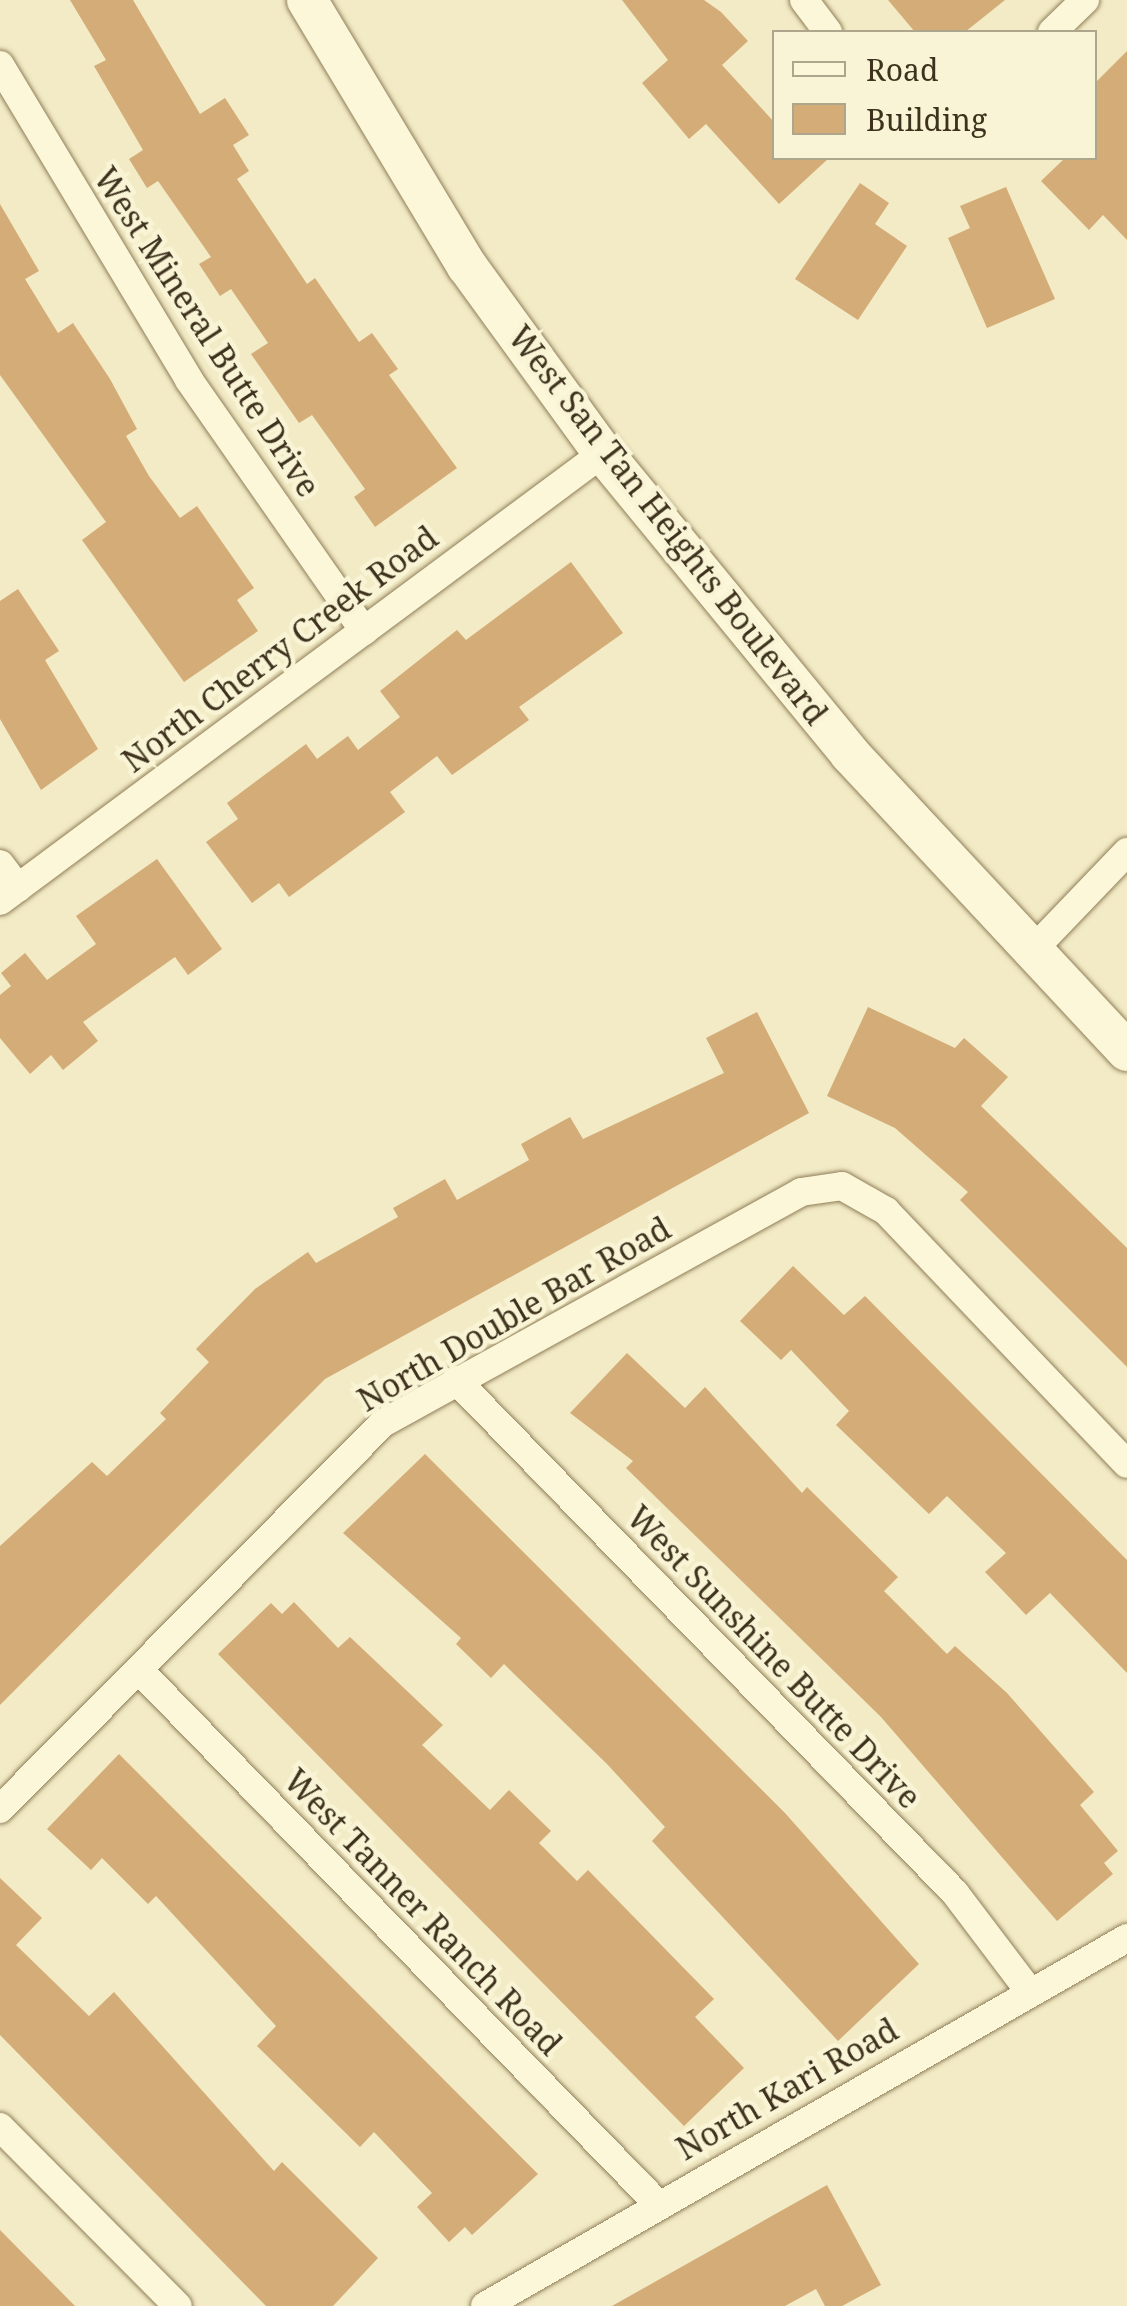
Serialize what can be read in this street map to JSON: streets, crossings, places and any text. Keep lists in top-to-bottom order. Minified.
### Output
{"streets":{"street":["West Mineral Butte Drive","West San Tan Heights Boulevard","North Cherry Creek Road","North Double Bar Road","West Sunshine Butte Drive","West Tanner Ranch Road","North Kari Road"]},"crossings":[["West Mineral Butte Drive","North Cherry Creek Road"],["West San Tan Heights Boulevard","North Cherry Creek Road"],["North Double Bar Road","West Sunshine Butte Drive"],["North Double Bar Road","West Tanner Ranch Road"],["West Sunshine Butte Drive","North Kari Road"],["West Tanner Ranch Road","North Kari Road"]],"legend":["Road","Building"]}
